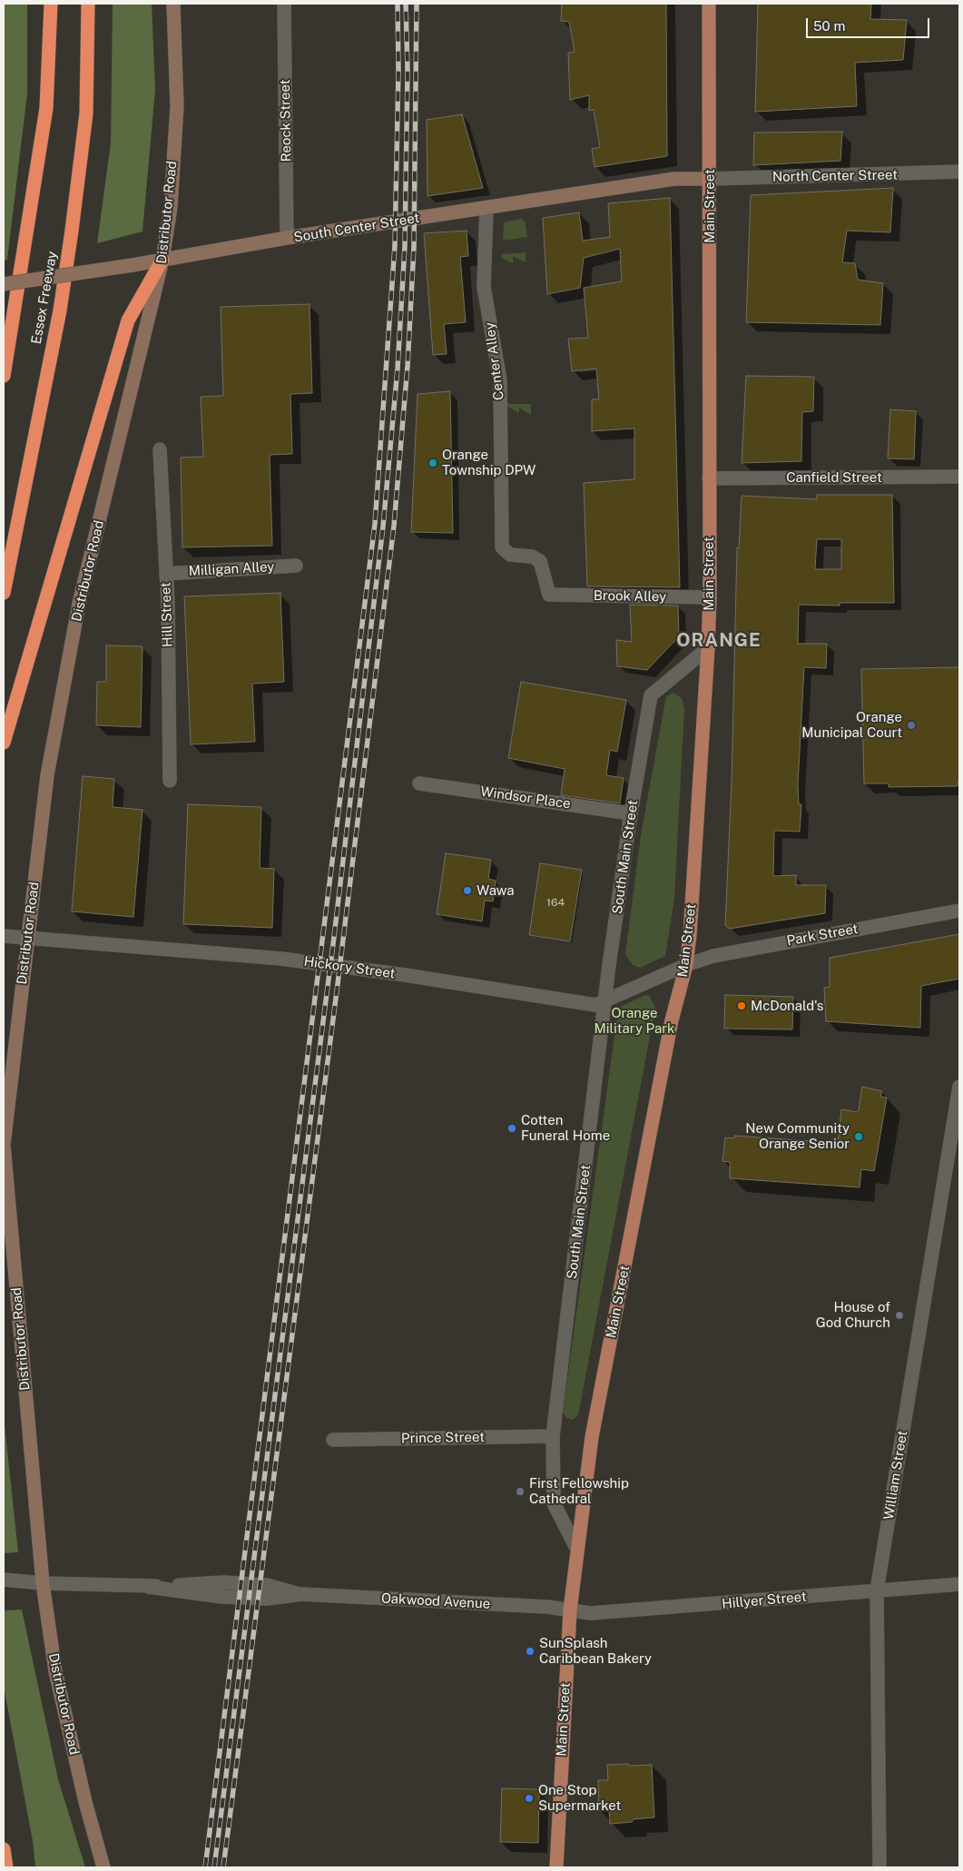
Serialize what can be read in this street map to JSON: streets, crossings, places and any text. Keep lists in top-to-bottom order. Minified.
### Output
{"streets":{"highway":["Essex Freeway"],"main road":["Main Street","Distributor Road","South Center Street"],"street":["Reock Street","North Center Street","Center Alley","Canfield Street","Milligan Alley","Brook Alley","Hill Street","Windsor Place","South Main Street","Park Street","Hickory Street","Prince Street","William Street","Hillyer Street","Oakwood Avenue"]},"crossings":[["Reock Street","South Center Street"],["North Center Street","Main Street"],["North Center Street","South Center Street"],["Main Street","South Center Street"],["Main Street","Canfield Street"],["Main Street","Brook Alley"],["Main Street","South Main Street"],["Main Street","Park Street"],["Main Street","Hickory Street"],["Main Street","Hillyer Street"],["Main Street","Oakwood Avenue"],["Distributor Road","South Center Street"],["Distributor Road","Hickory Street"],["Distributor Road","Oakwood Avenue"],["South Center Street","Center Alley"],["Center Alley","Brook Alley"],["Milligan Alley","Hill Street"],["Windsor Place","South Main Street"],["South Main Street","Hickory Street"],["South Main Street","Prince Street"],["Park Street","Hickory Street"],["William Street","Hillyer Street"],["Hillyer Street","Oakwood Avenue"]],"districts":["ORANGE"],"parks":["Orange Military Park"],"places":["Orange Township DPW","Orange Municipal Court","Wawa","McDonald's","Cotten Funeral Home","New Community Orange Senior","House of God Church","First Fellowship Cathedral","SunSplash Caribbean Bakery","One Stop Supermarket"],"house_numbers":["164"],"scale_bar":"50 m"}
